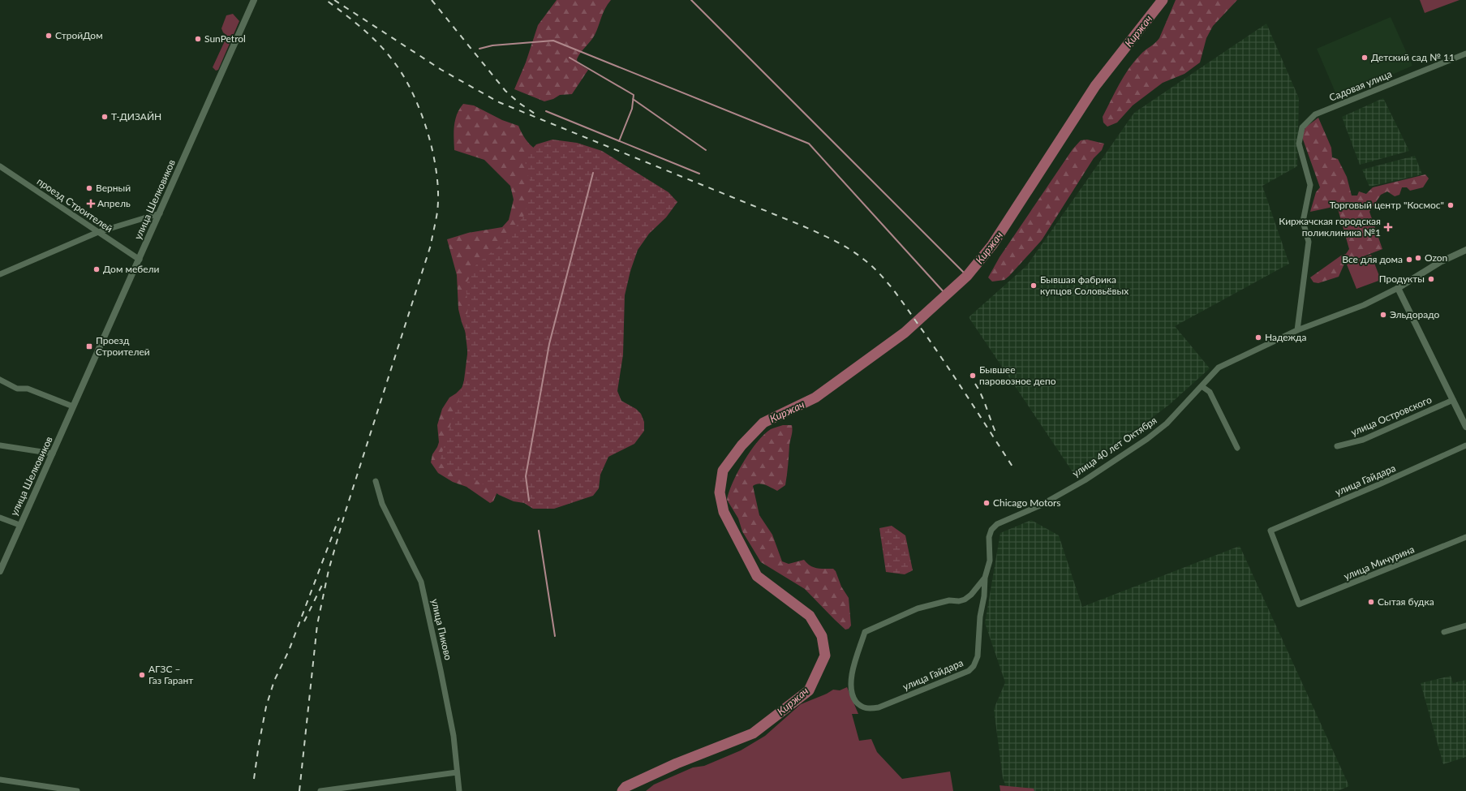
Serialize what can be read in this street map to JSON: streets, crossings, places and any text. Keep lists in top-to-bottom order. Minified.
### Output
{"streets":{"street":["Садовая улица","улица Шелковиков","проезд Строителей","улица Островского","улица 40 лет Октября","улица Гайдара","улица Мичурина","улица Пиково"]},"crossings":[["Садовая улица","улица 40 лет Октября"],["улица Шелковиков","проезд Строителей"],["улица 40 лет Октября","улица Гайдара"],["улица Гайдара","улица Мичурина"]],"water":["Киржач"],"places":{"other":["СтройДом","SunPetrol","Детский сад № 11","Т-ДИЗАЙН","Верный","Торговый центр \"Космос\"","Ozon","Все для дома","Дом мебели","Продукты","Бывшая фабрика купцов Соловьёвых","Эльдорадо","Надежда","Бывшее паровозное депо","Chicago Motors","Сытая будка","АГЗС – Газ Гарант"],"health":["Апрель","Киржачская городская поликлиника №1"],"transit":["Проезд Строителей"]}}
